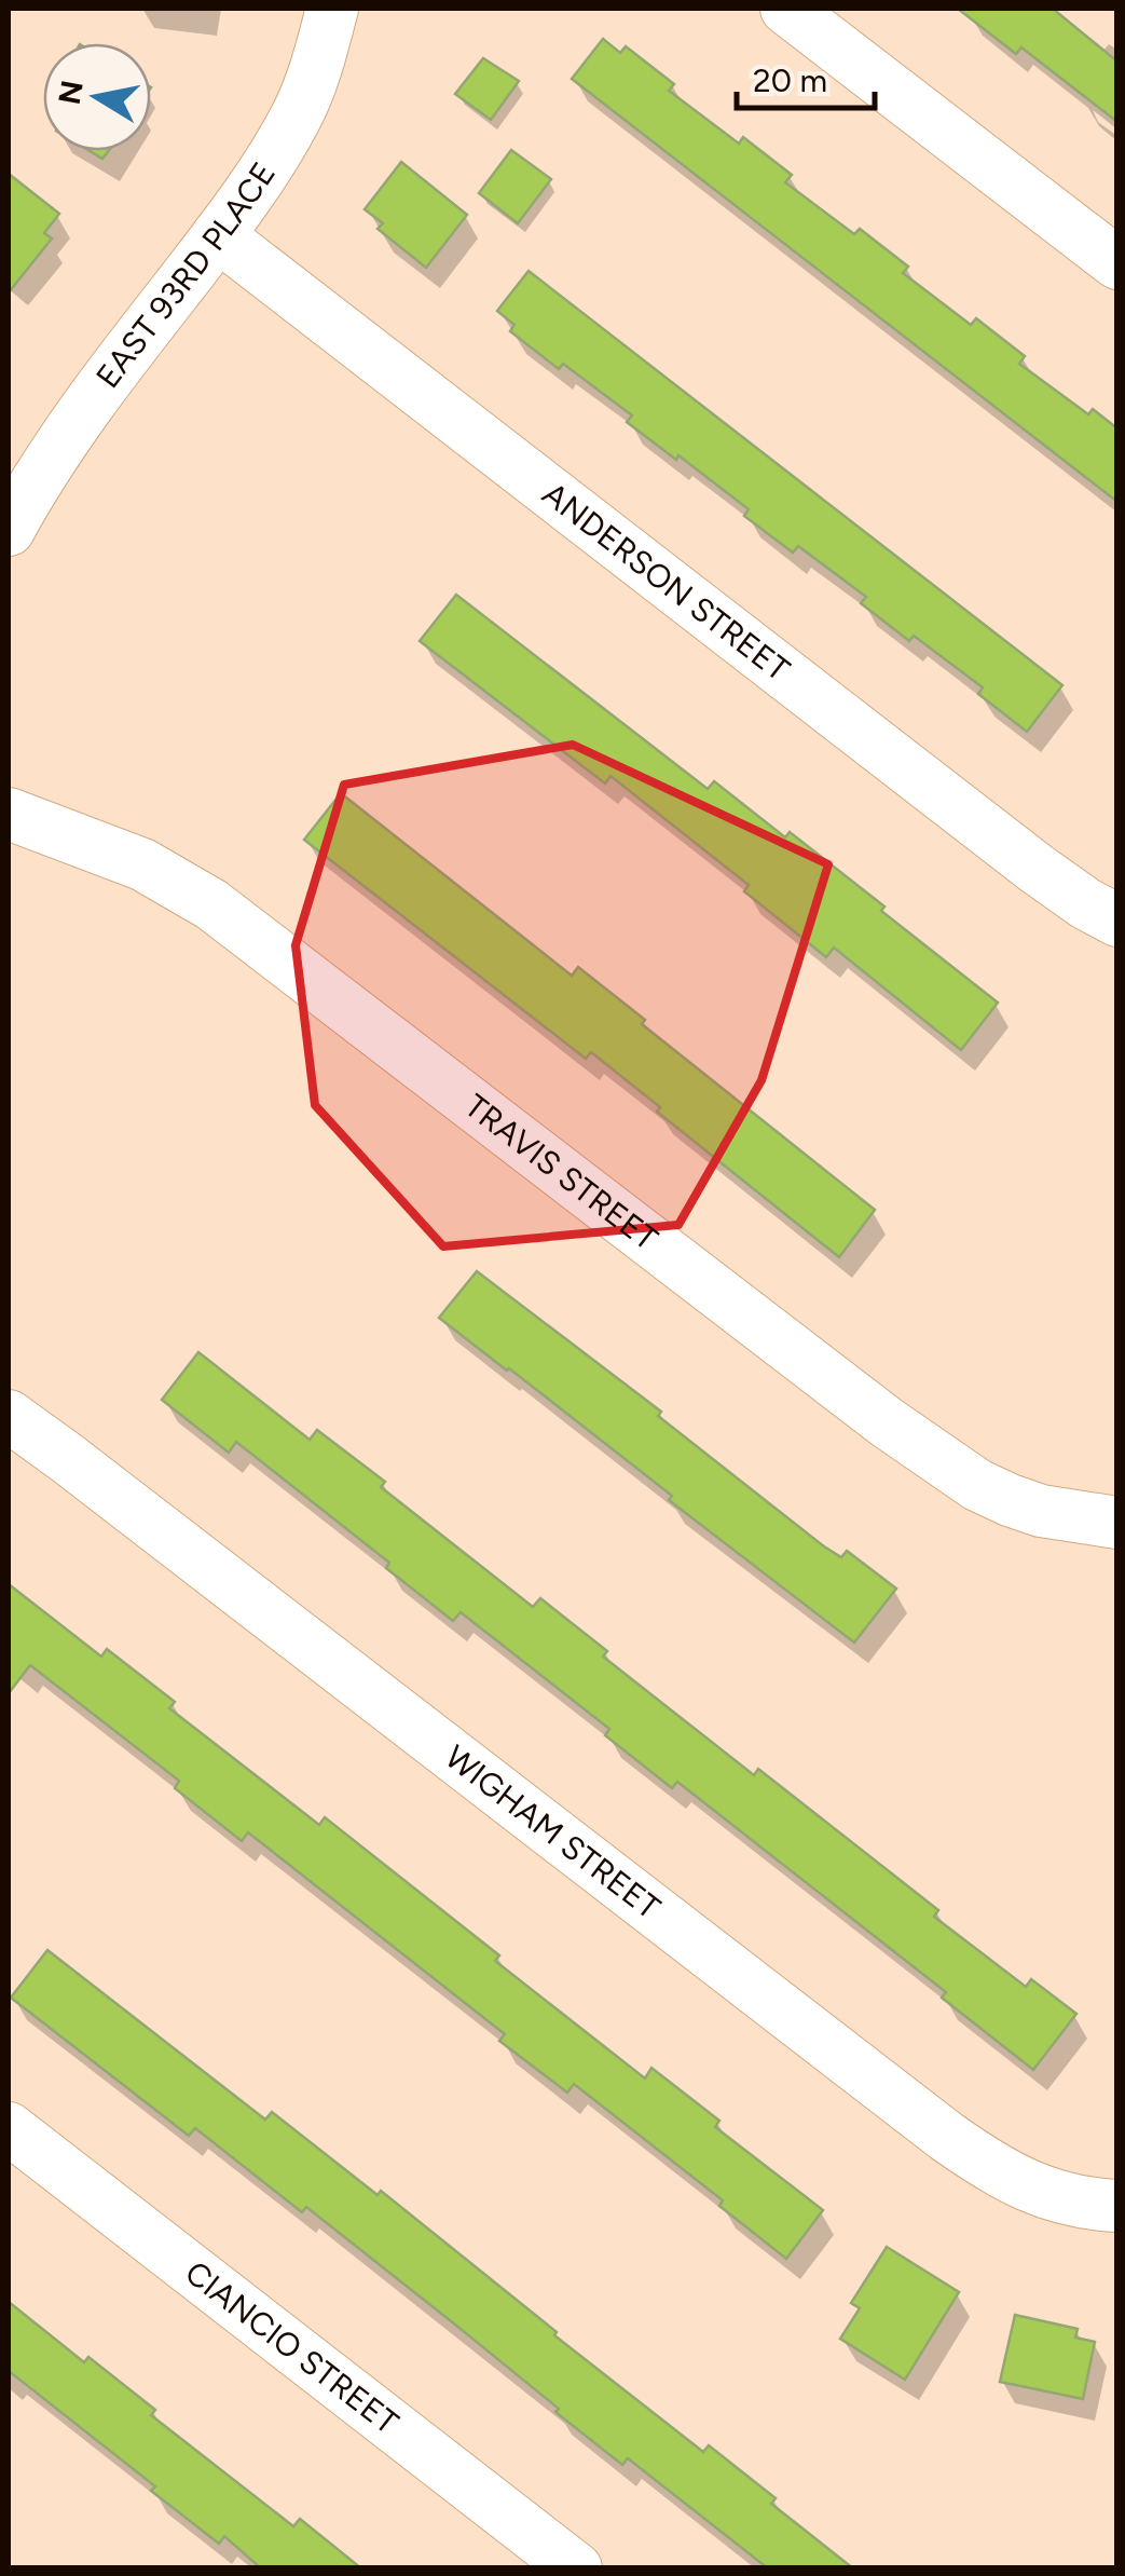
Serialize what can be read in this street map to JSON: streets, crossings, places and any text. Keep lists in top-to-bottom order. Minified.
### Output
{"streets":{"street":["EAST 93RD PLACE","ANDERSON STREET","TRAVIS STREET","WIGHAM STREET","CIANCIO STREET"]},"crossings":[["EAST 93RD PLACE","ANDERSON STREET"]],"scale_bar":"20 m","north":"left"}
